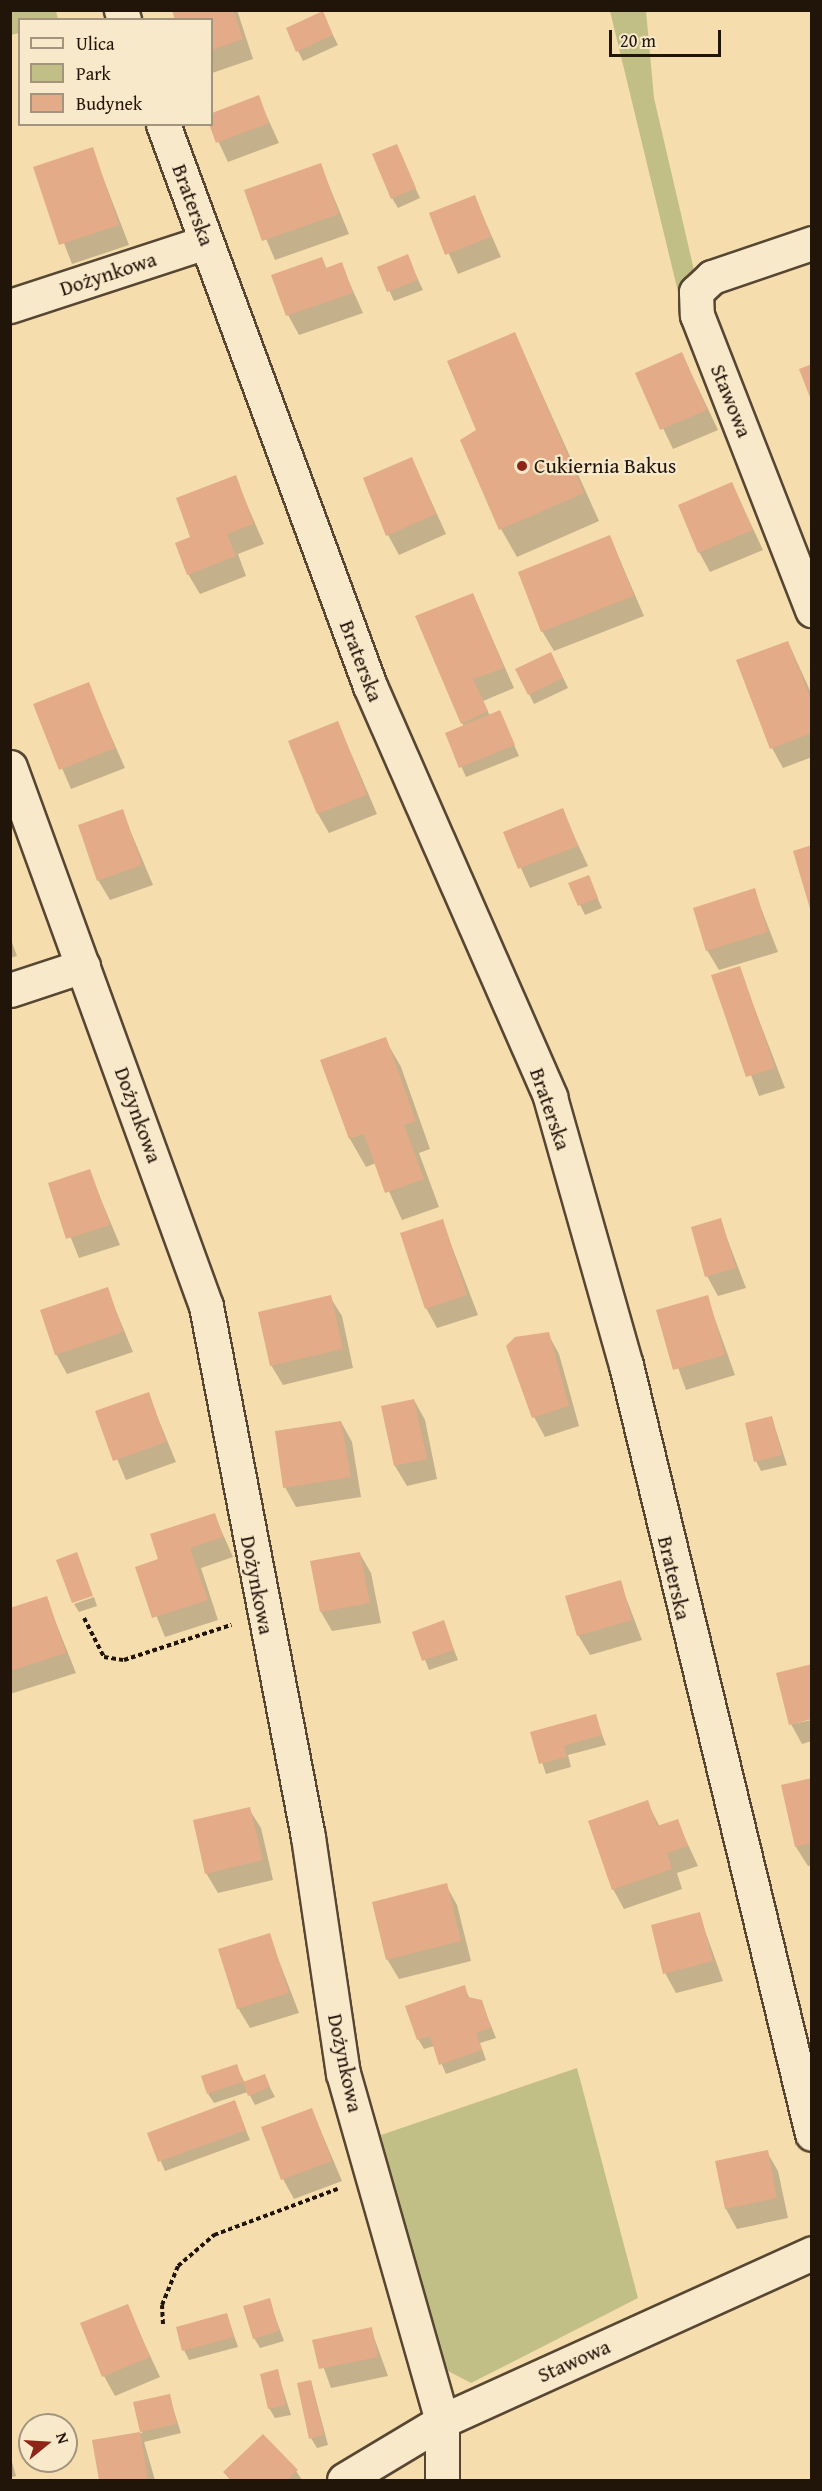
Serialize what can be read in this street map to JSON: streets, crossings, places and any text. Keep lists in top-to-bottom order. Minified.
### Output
{"streets":{"street":["Braterska","Dożynkowa","Stawowa"]},"crossings":[["Braterska","Dożynkowa"],["Dożynkowa","Stawowa"]],"places":["Cukiernia Bakus"],"legend":["Ulica","Park","Budynek"],"scale_bar":"20 m","north":"right"}
